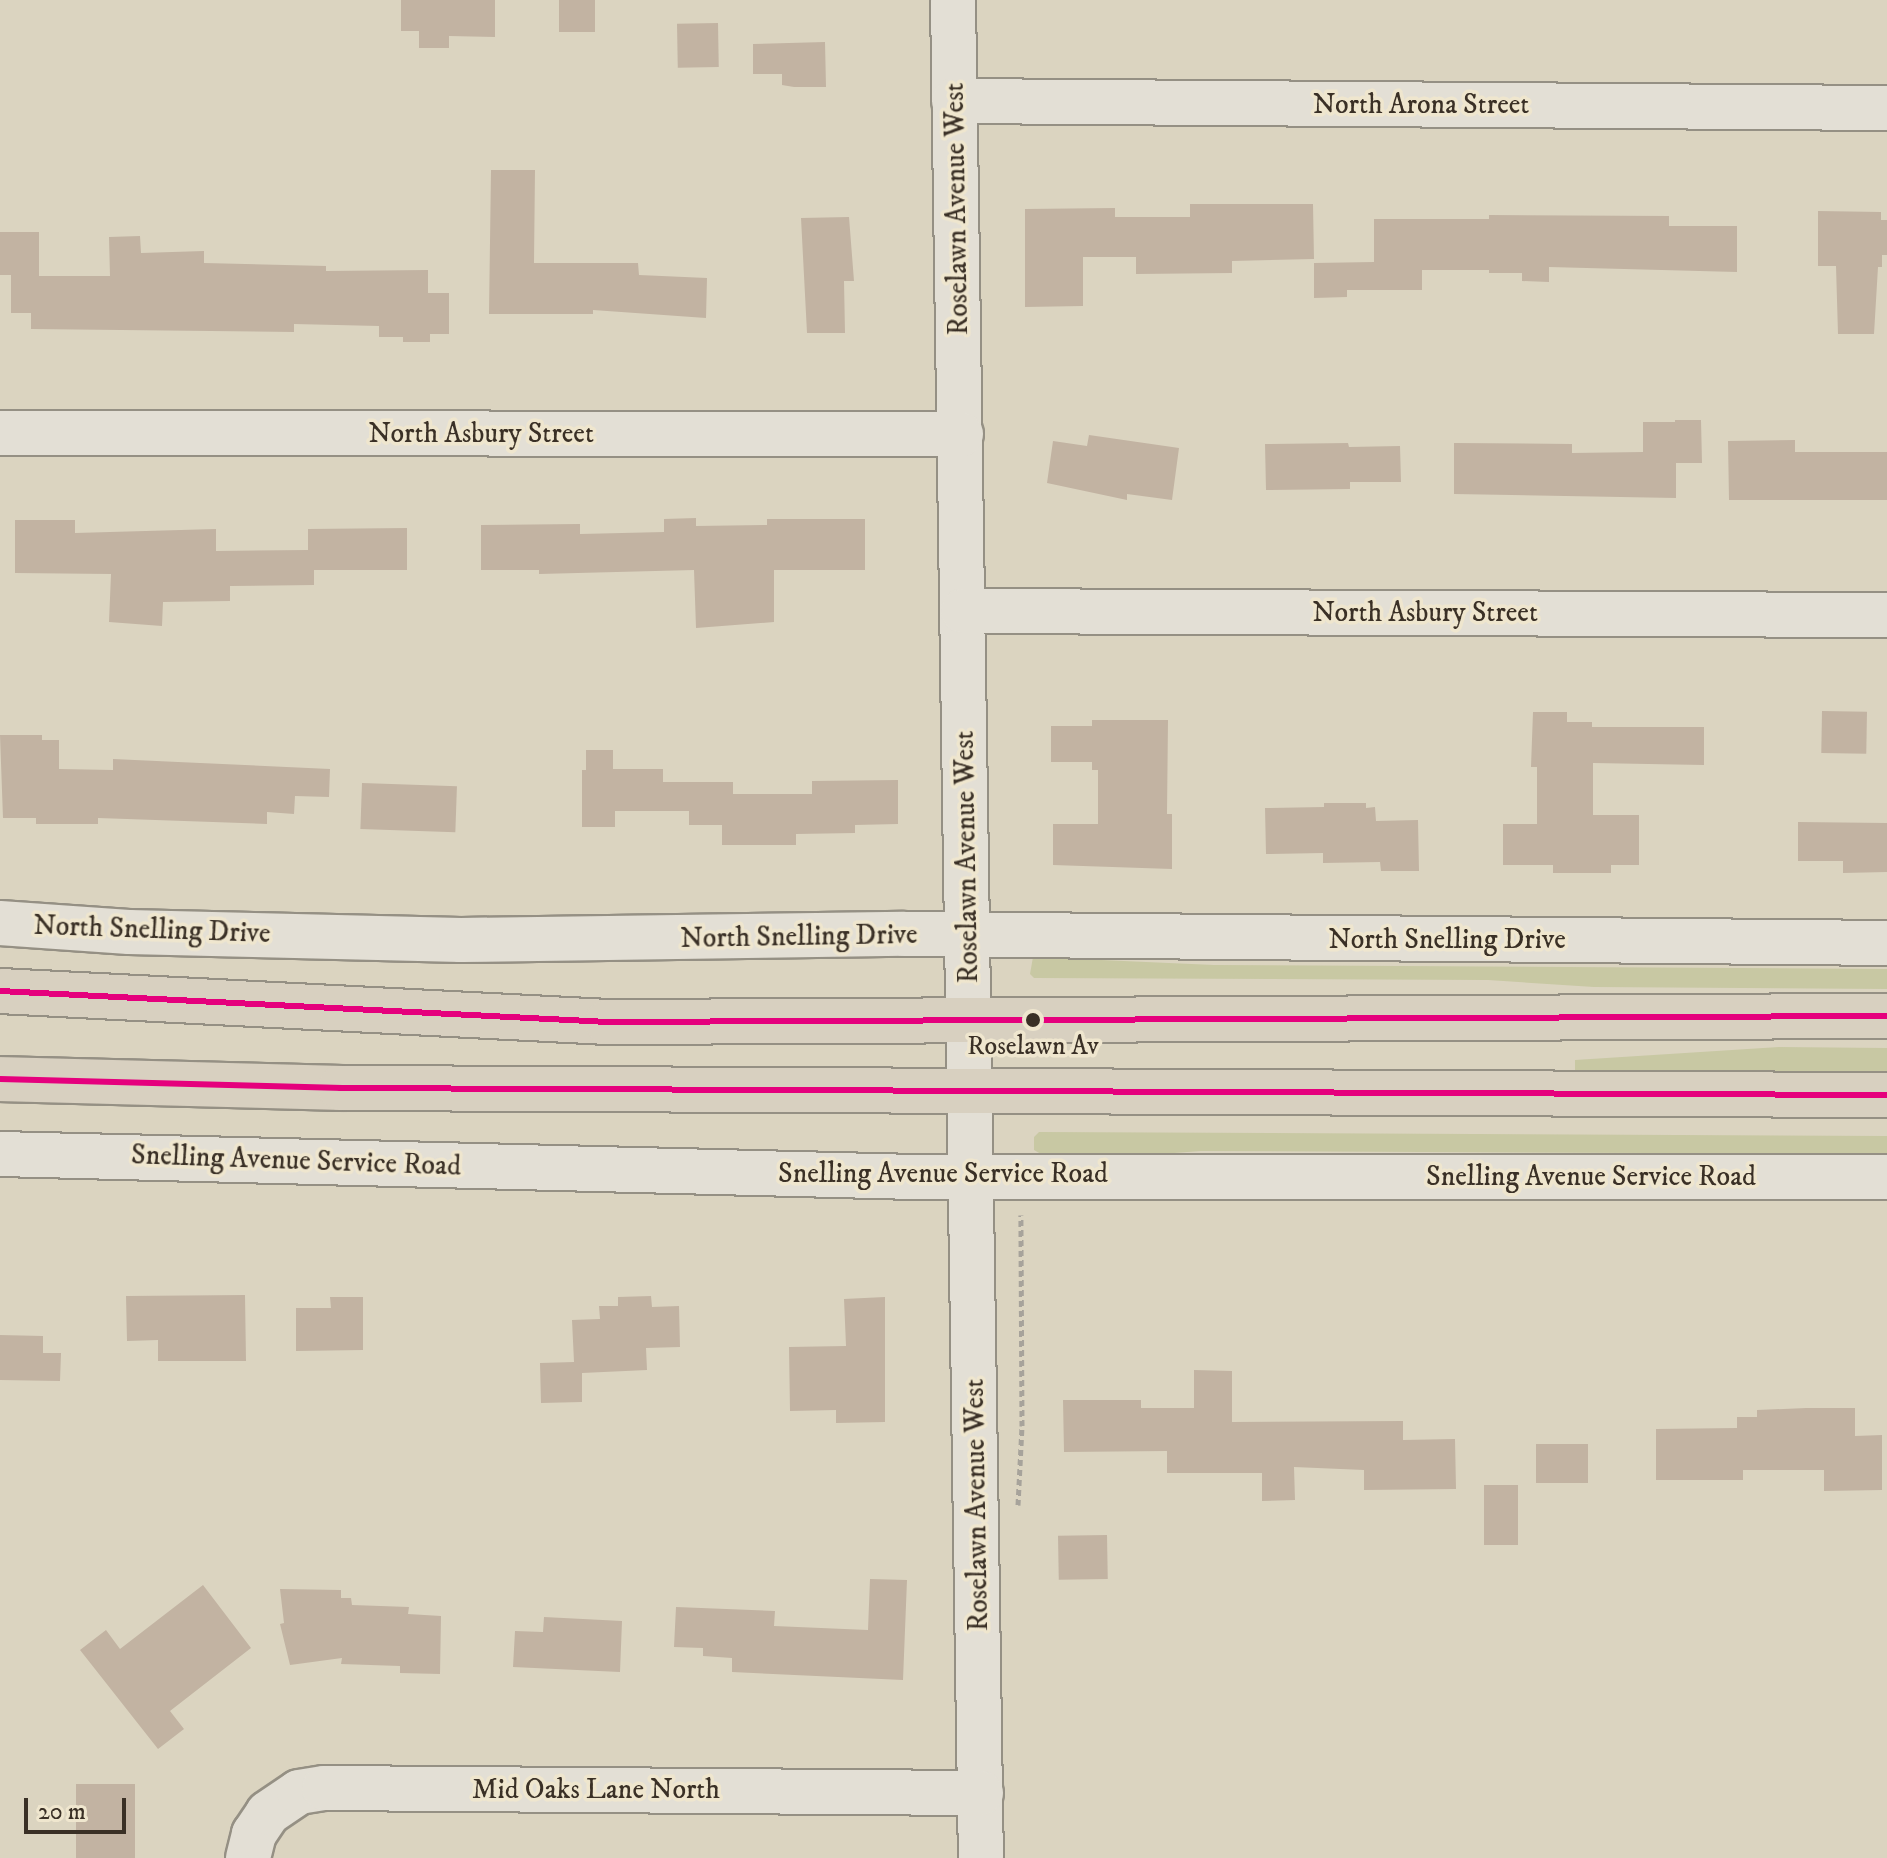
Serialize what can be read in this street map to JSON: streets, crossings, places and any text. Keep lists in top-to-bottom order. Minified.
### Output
{"streets":{"street":["North Arona Street","Roselawn Avenue West","North Asbury Street","North Snelling Drive","Snelling Avenue Service Road","Mid Oaks Lane North"]},"crossings":[["North Arona Street","Roselawn Avenue West"],["Roselawn Avenue West","North Asbury Street"],["Roselawn Avenue West","North Snelling Drive"],["Roselawn Avenue West","Snelling Avenue Service Road"],["Roselawn Avenue West","Mid Oaks Lane North"]],"places":["Roselawn Av"],"scale_bar":"20 m"}
